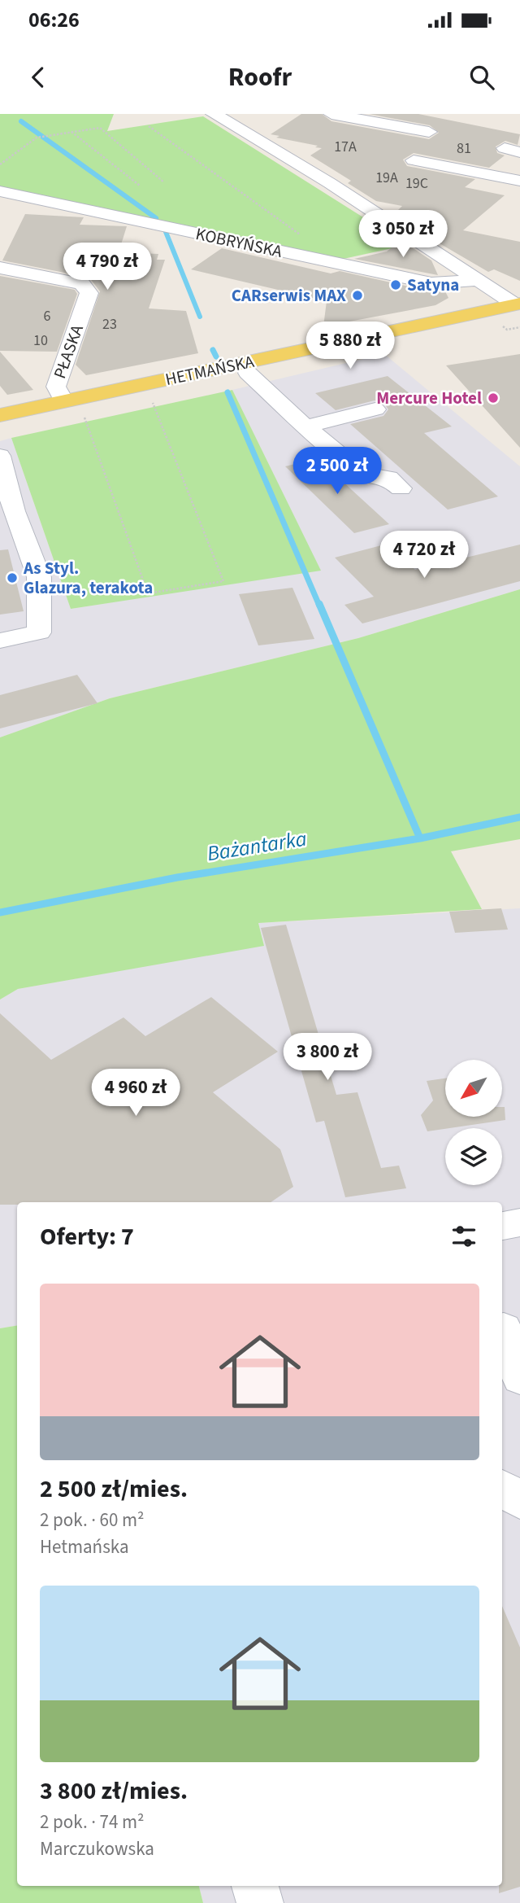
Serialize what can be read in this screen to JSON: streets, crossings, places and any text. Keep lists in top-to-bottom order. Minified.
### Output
{"streets":{"main road":["HETMAŃSKA"],"street":["KOBRYŃSKA","PŁASKA"]},"crossings":[["PŁASKA","HETMAŃSKA"]],"water":["Bażantarka"],"places":["Satyna","CARserwis MAX","Mercure Hotel","As Styl. Glazura, terakota"],"house_numbers":["17A","81","19A","19C","6","23","10"],"north":"bottom left","page":{"status":"06:26","header":"Roofr","price":["3 050 zł","4 790 zł","5 880 zł","2 500 zł","4 720 zł","3 800 zł","4 960 zł"],"heading":"Oferty: 7","list":[{"name":"2 500 zł/mies.","note":"2 pok. · 60 m² · Hetmańska"},{"name":"3 800 zł/mies.","note":"2 pok. · 74 m² · Marczukowska"}]}}
